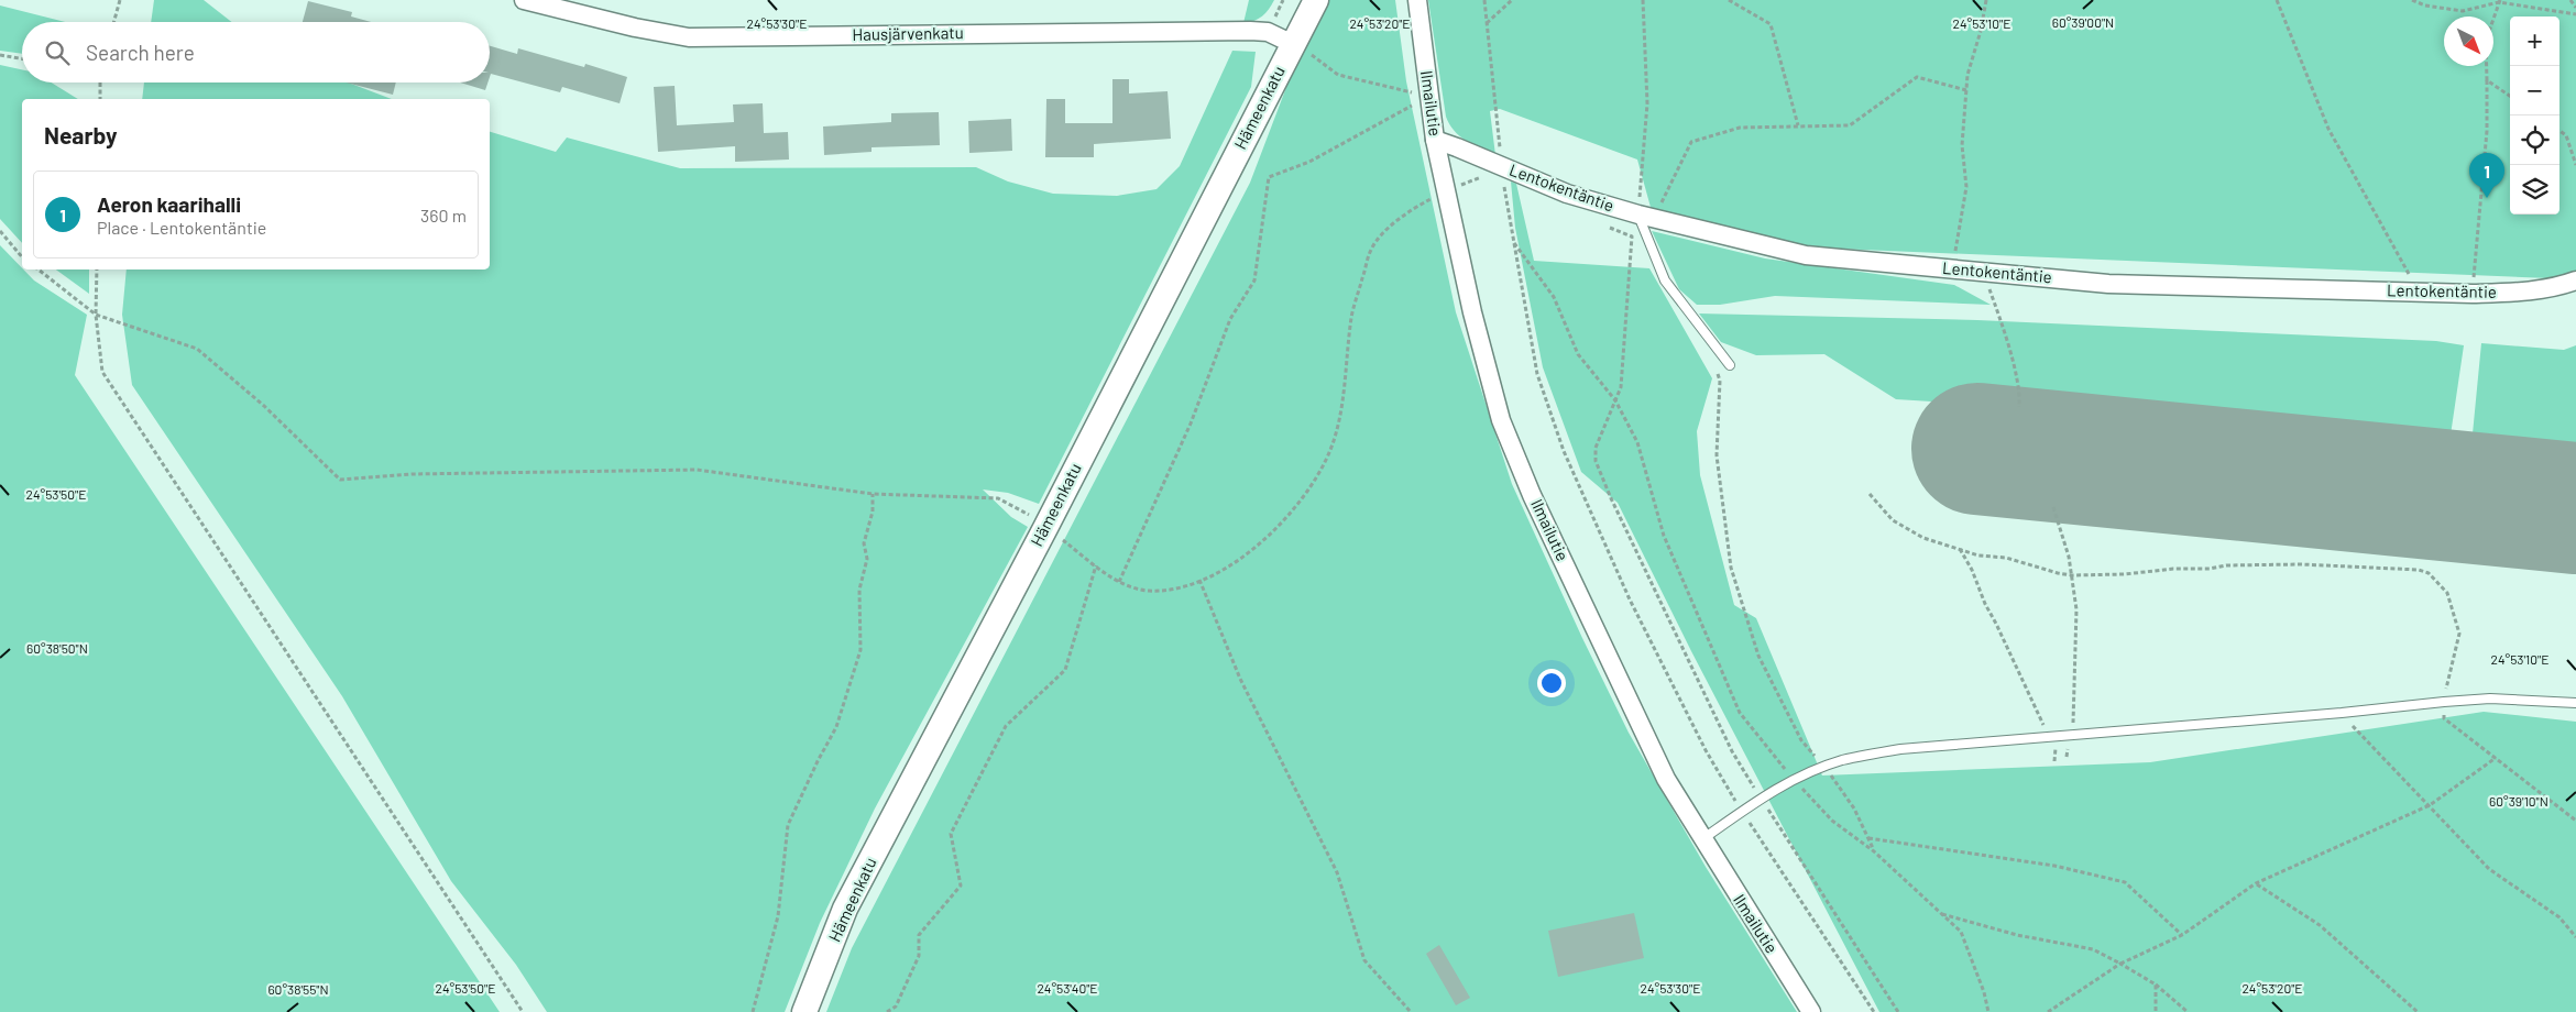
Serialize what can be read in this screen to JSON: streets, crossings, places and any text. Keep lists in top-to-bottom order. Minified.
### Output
{"streets":{"main road":["Hämeenkatu"],"street":["Hausjärvenkatu","Ilmailutie","Lentokentäntie"]},"crossings":[["Hausjärvenkatu","Hämeenkatu"],["Ilmailutie","Lentokentäntie"]],"north":"bottom right","page":{"map_buttons":["+","−"],"search":"Search here","heading":"Nearby","pins":"1","list":[{"mark":"1","name":"Aeron kaarihalli","note":"Place · Lentokentäntie","value":"360 m"}]},"coordinates":["60°39'00\"N","24°53'30\"E","24°53'20\"E","24°53'10\"E","24°53'50\"E","60°38'50\"N","60°39'10\"N","24°53'40\"E","60°38'55\"N"]}
